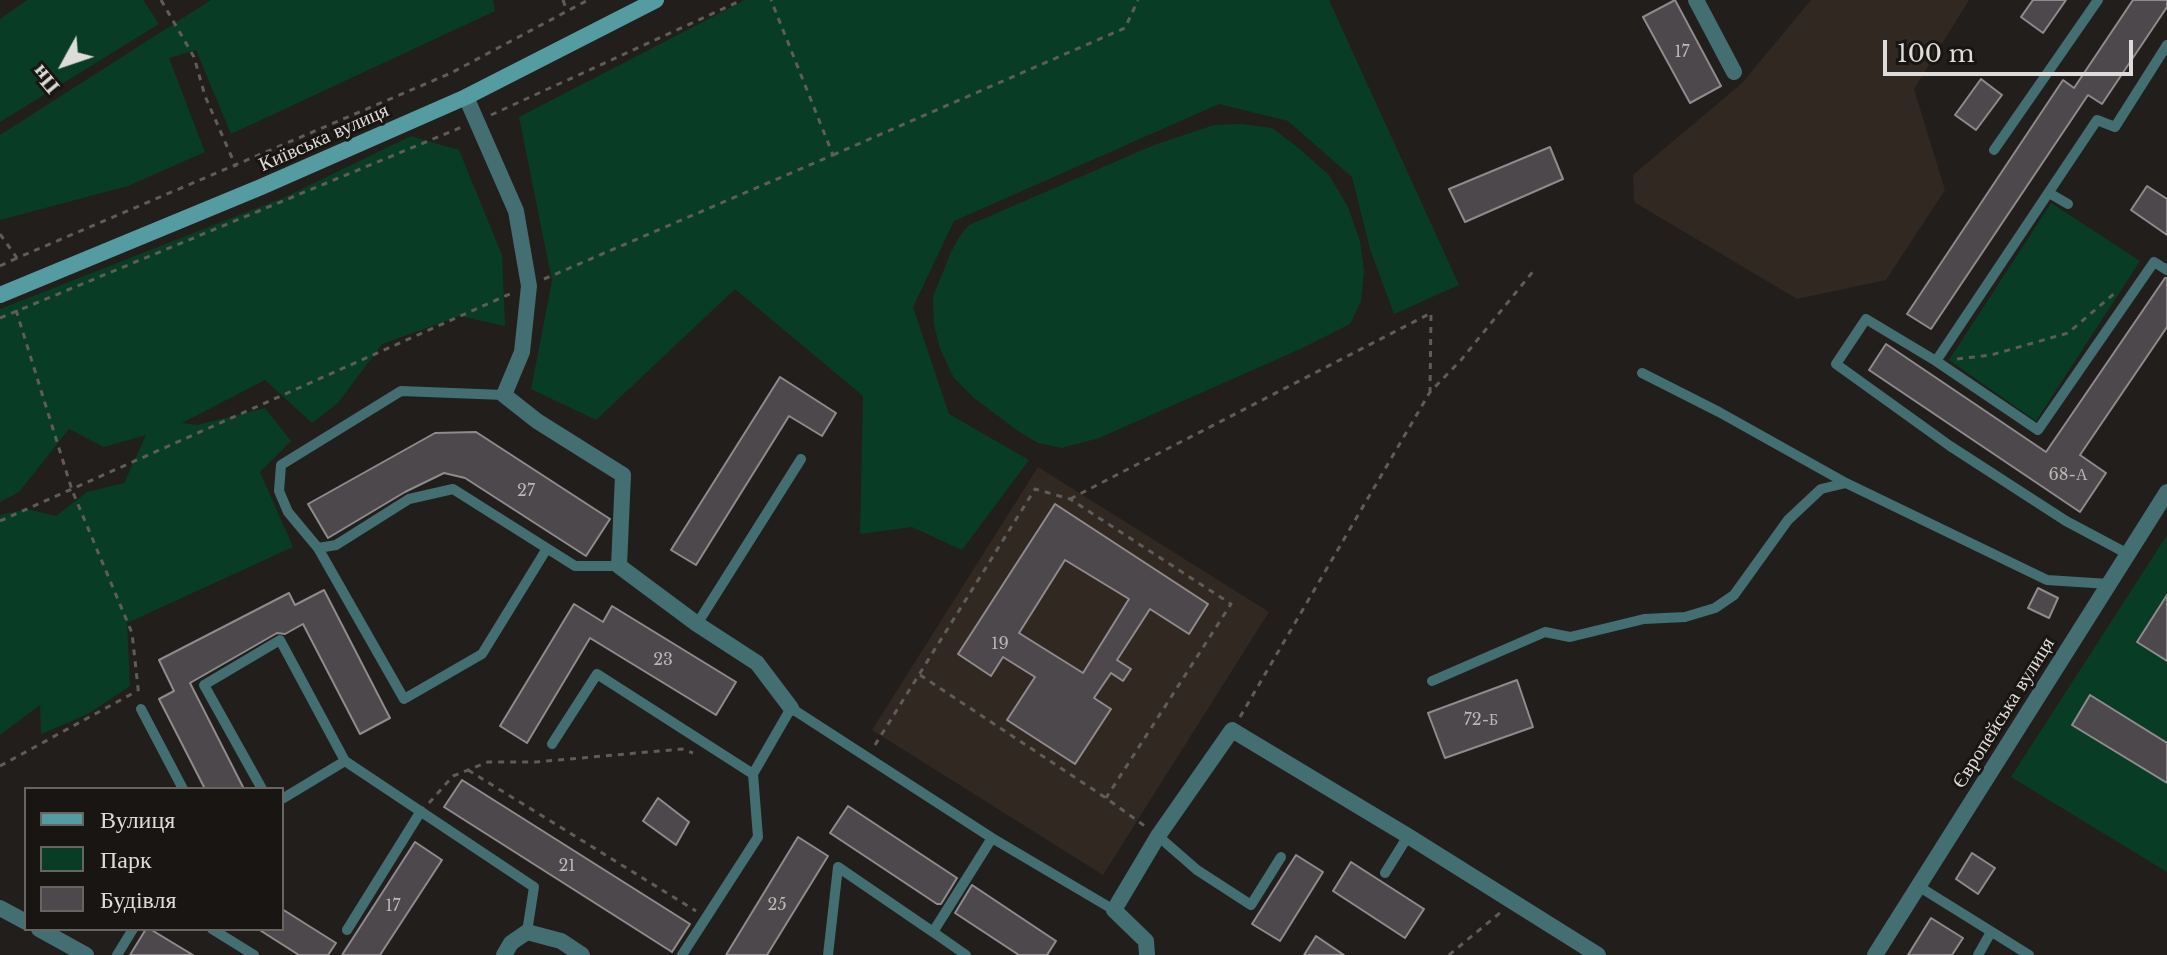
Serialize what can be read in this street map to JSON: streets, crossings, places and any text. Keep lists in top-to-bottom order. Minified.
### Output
{"streets":{"main road":["Київська вулиця"],"street":["Європейська вулиця"]},"house_numbers":["17","68-А","27","19","23","72-Б","21","25","17"],"legend":["Вулиця","Парк","Будівля"],"scale_bar":"100 m","north":"bottom left"}
